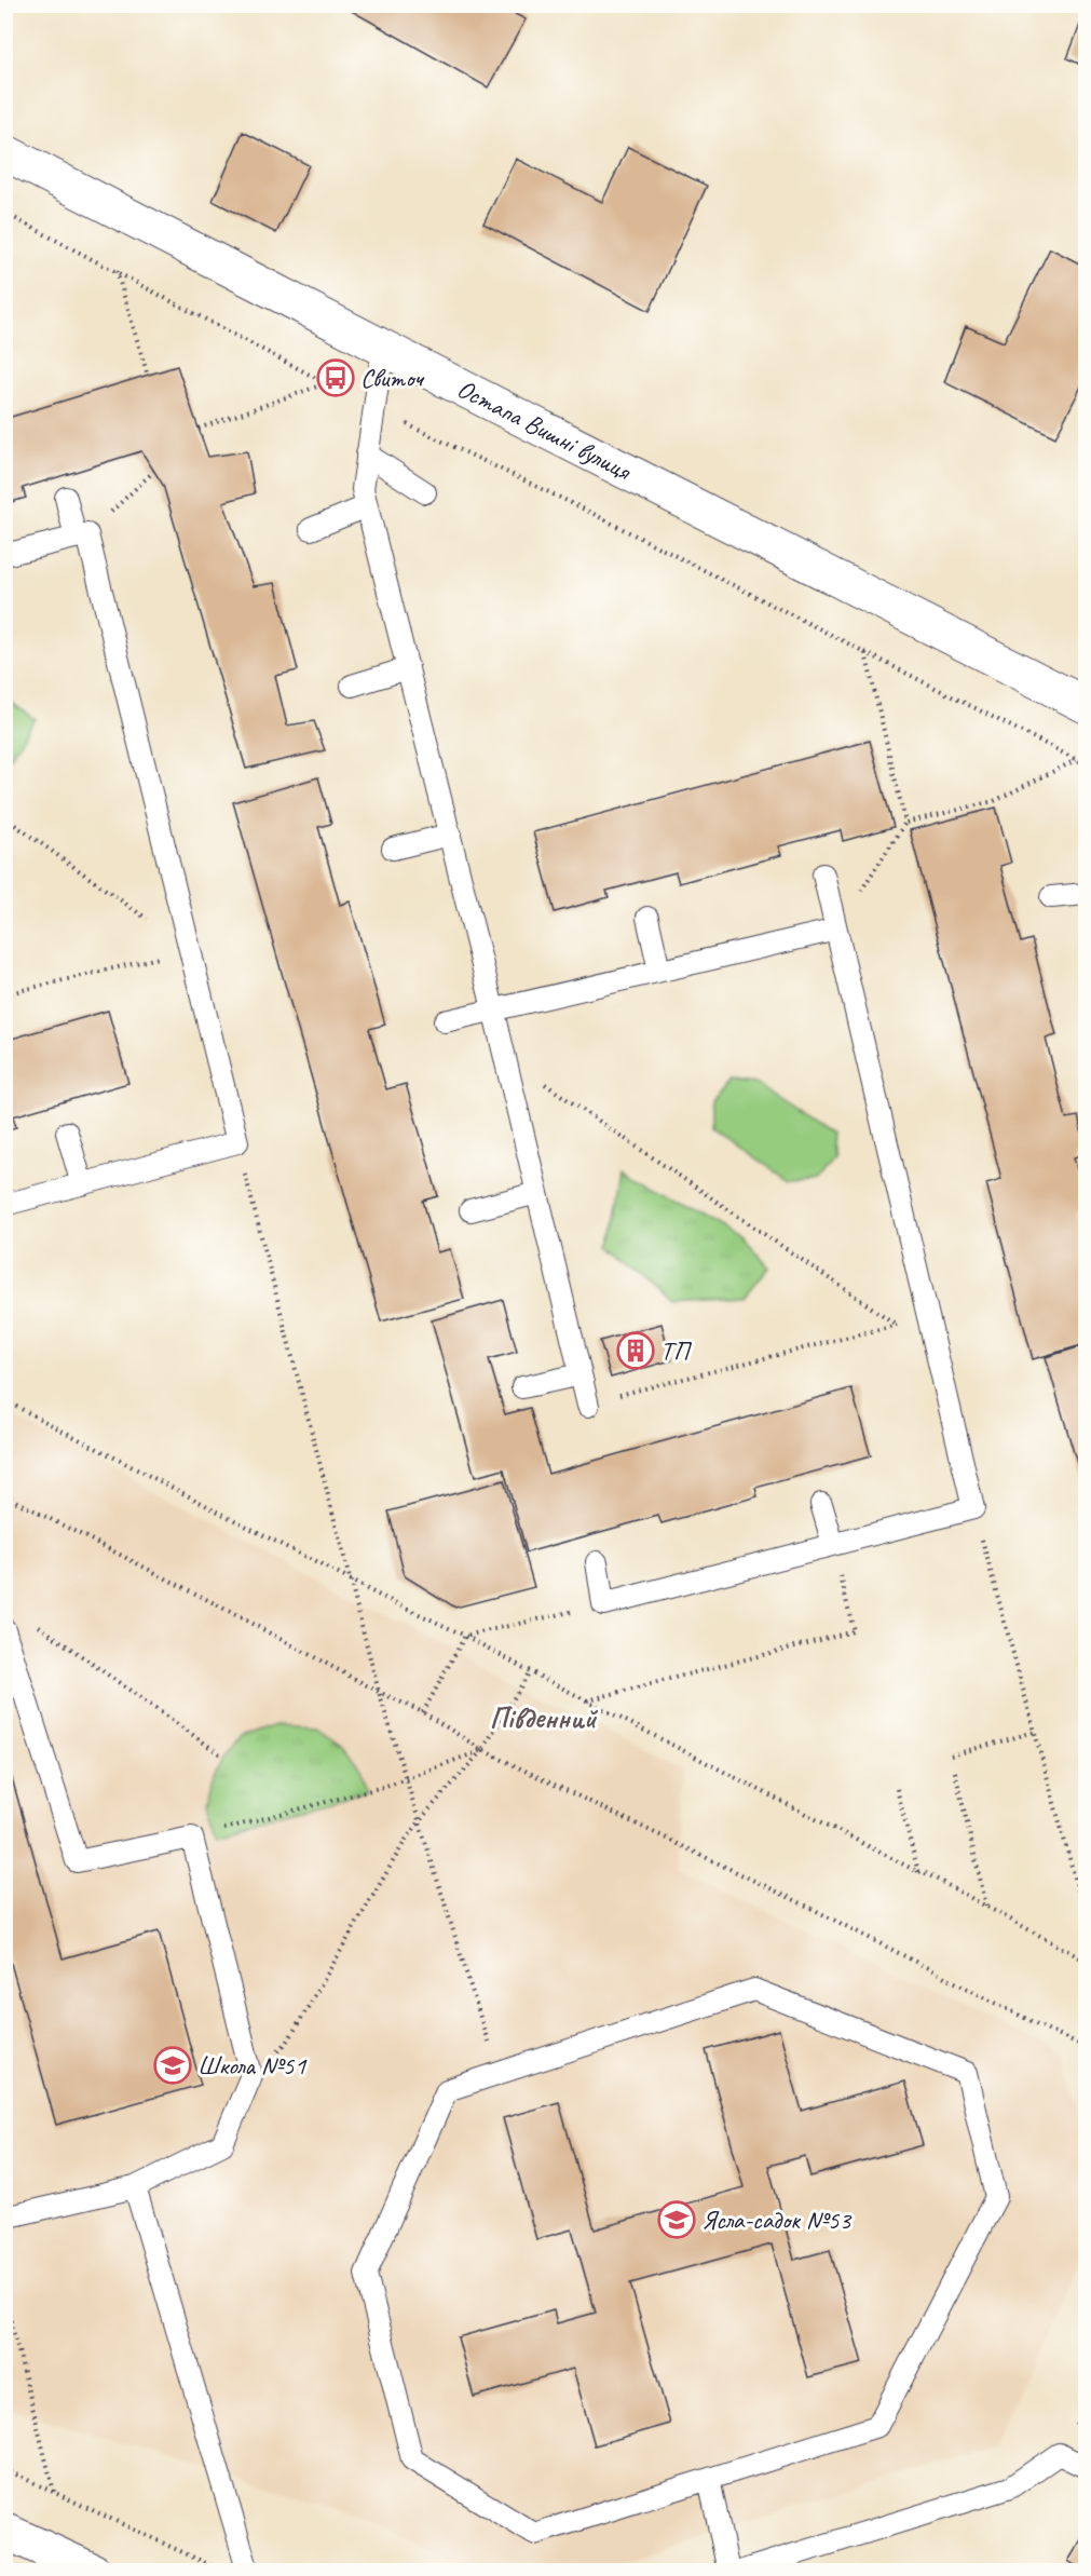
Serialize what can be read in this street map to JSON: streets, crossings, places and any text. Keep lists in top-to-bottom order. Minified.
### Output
{"streets":{"street":["Остапа Вишні вулиця"]},"districts":["Південний"],"places":{"bus stop":["Свиточ"],"building":["ТП"],"school or university":["Школа №51","Ясла-садок №53"]}}
